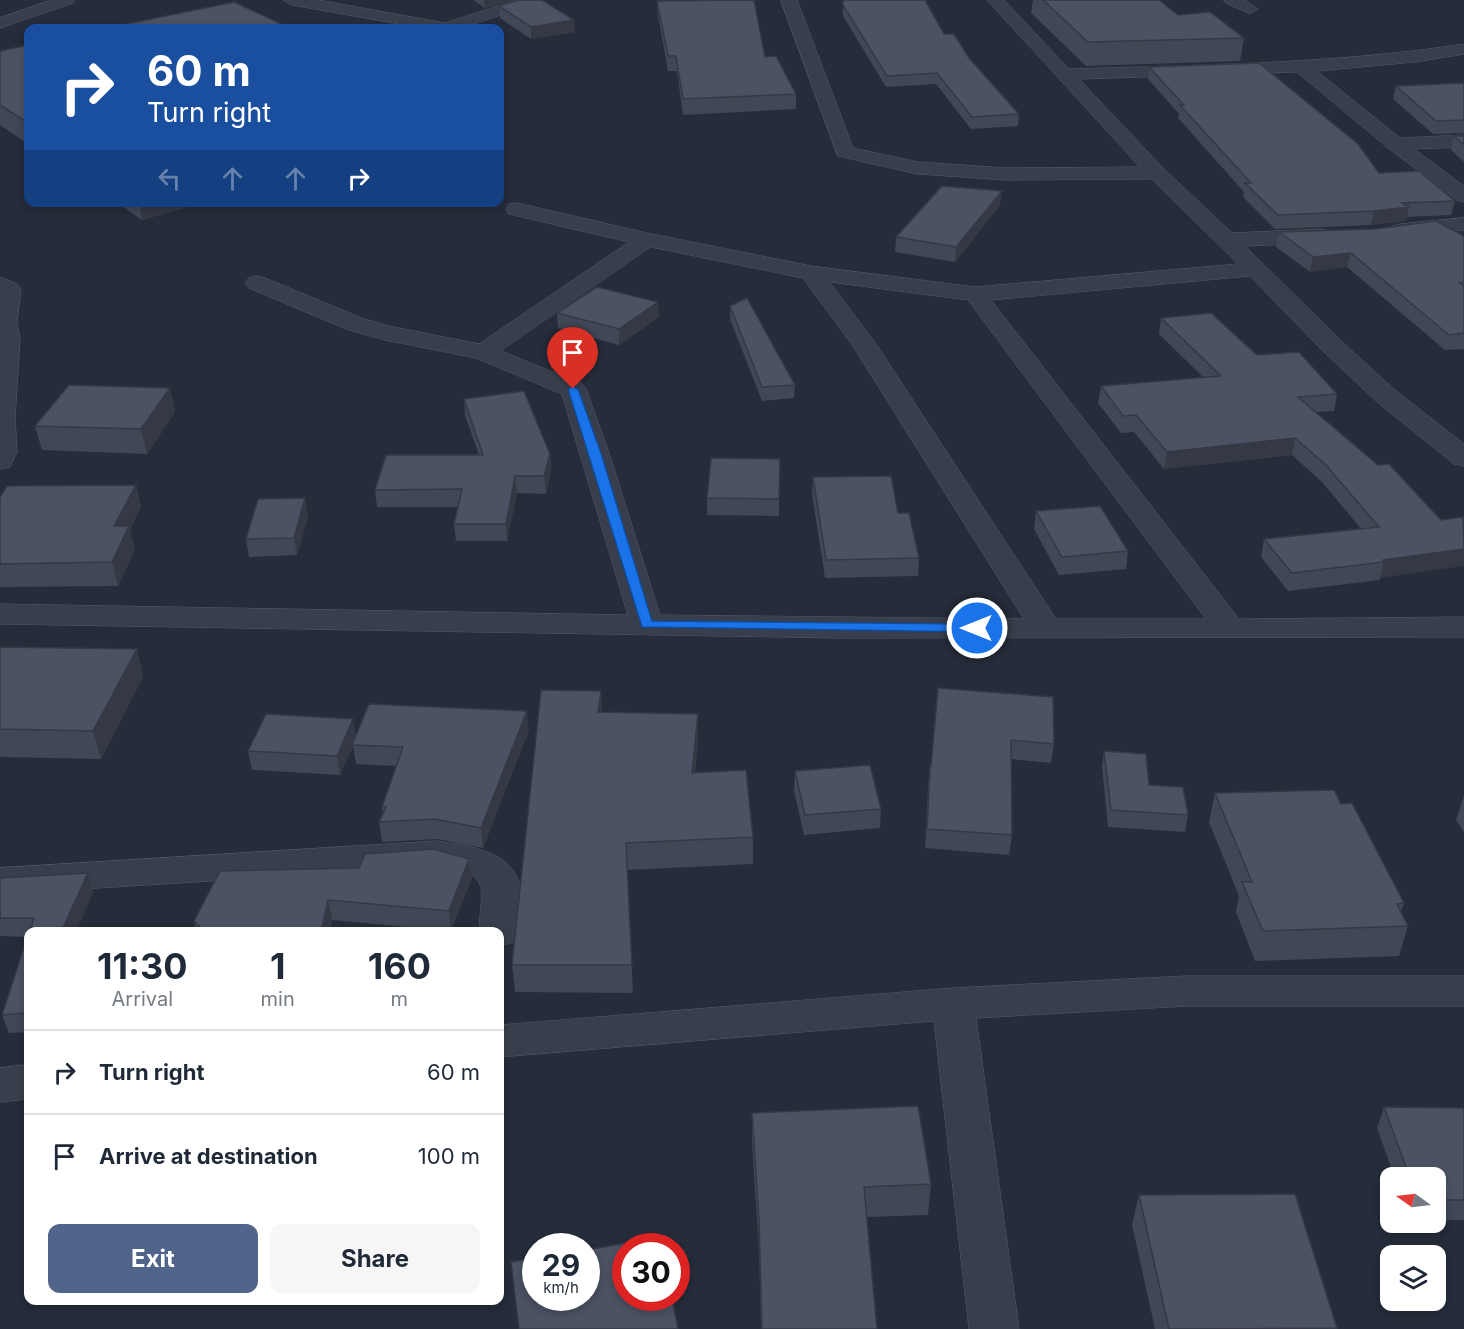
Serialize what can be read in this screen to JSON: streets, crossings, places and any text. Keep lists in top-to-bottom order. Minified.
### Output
{"north":"left","page":{"turn":["60 m","Turn right"],"eta":["11:30","Arrival","1","min","160","m"],"list":[{"name":"Turn right","value":"60 m"},{"name":"Arrive at destination","value":"100 m"}],"buttons":["Exit","Share"],"speed":"29 km/h","limit":"30"}}
